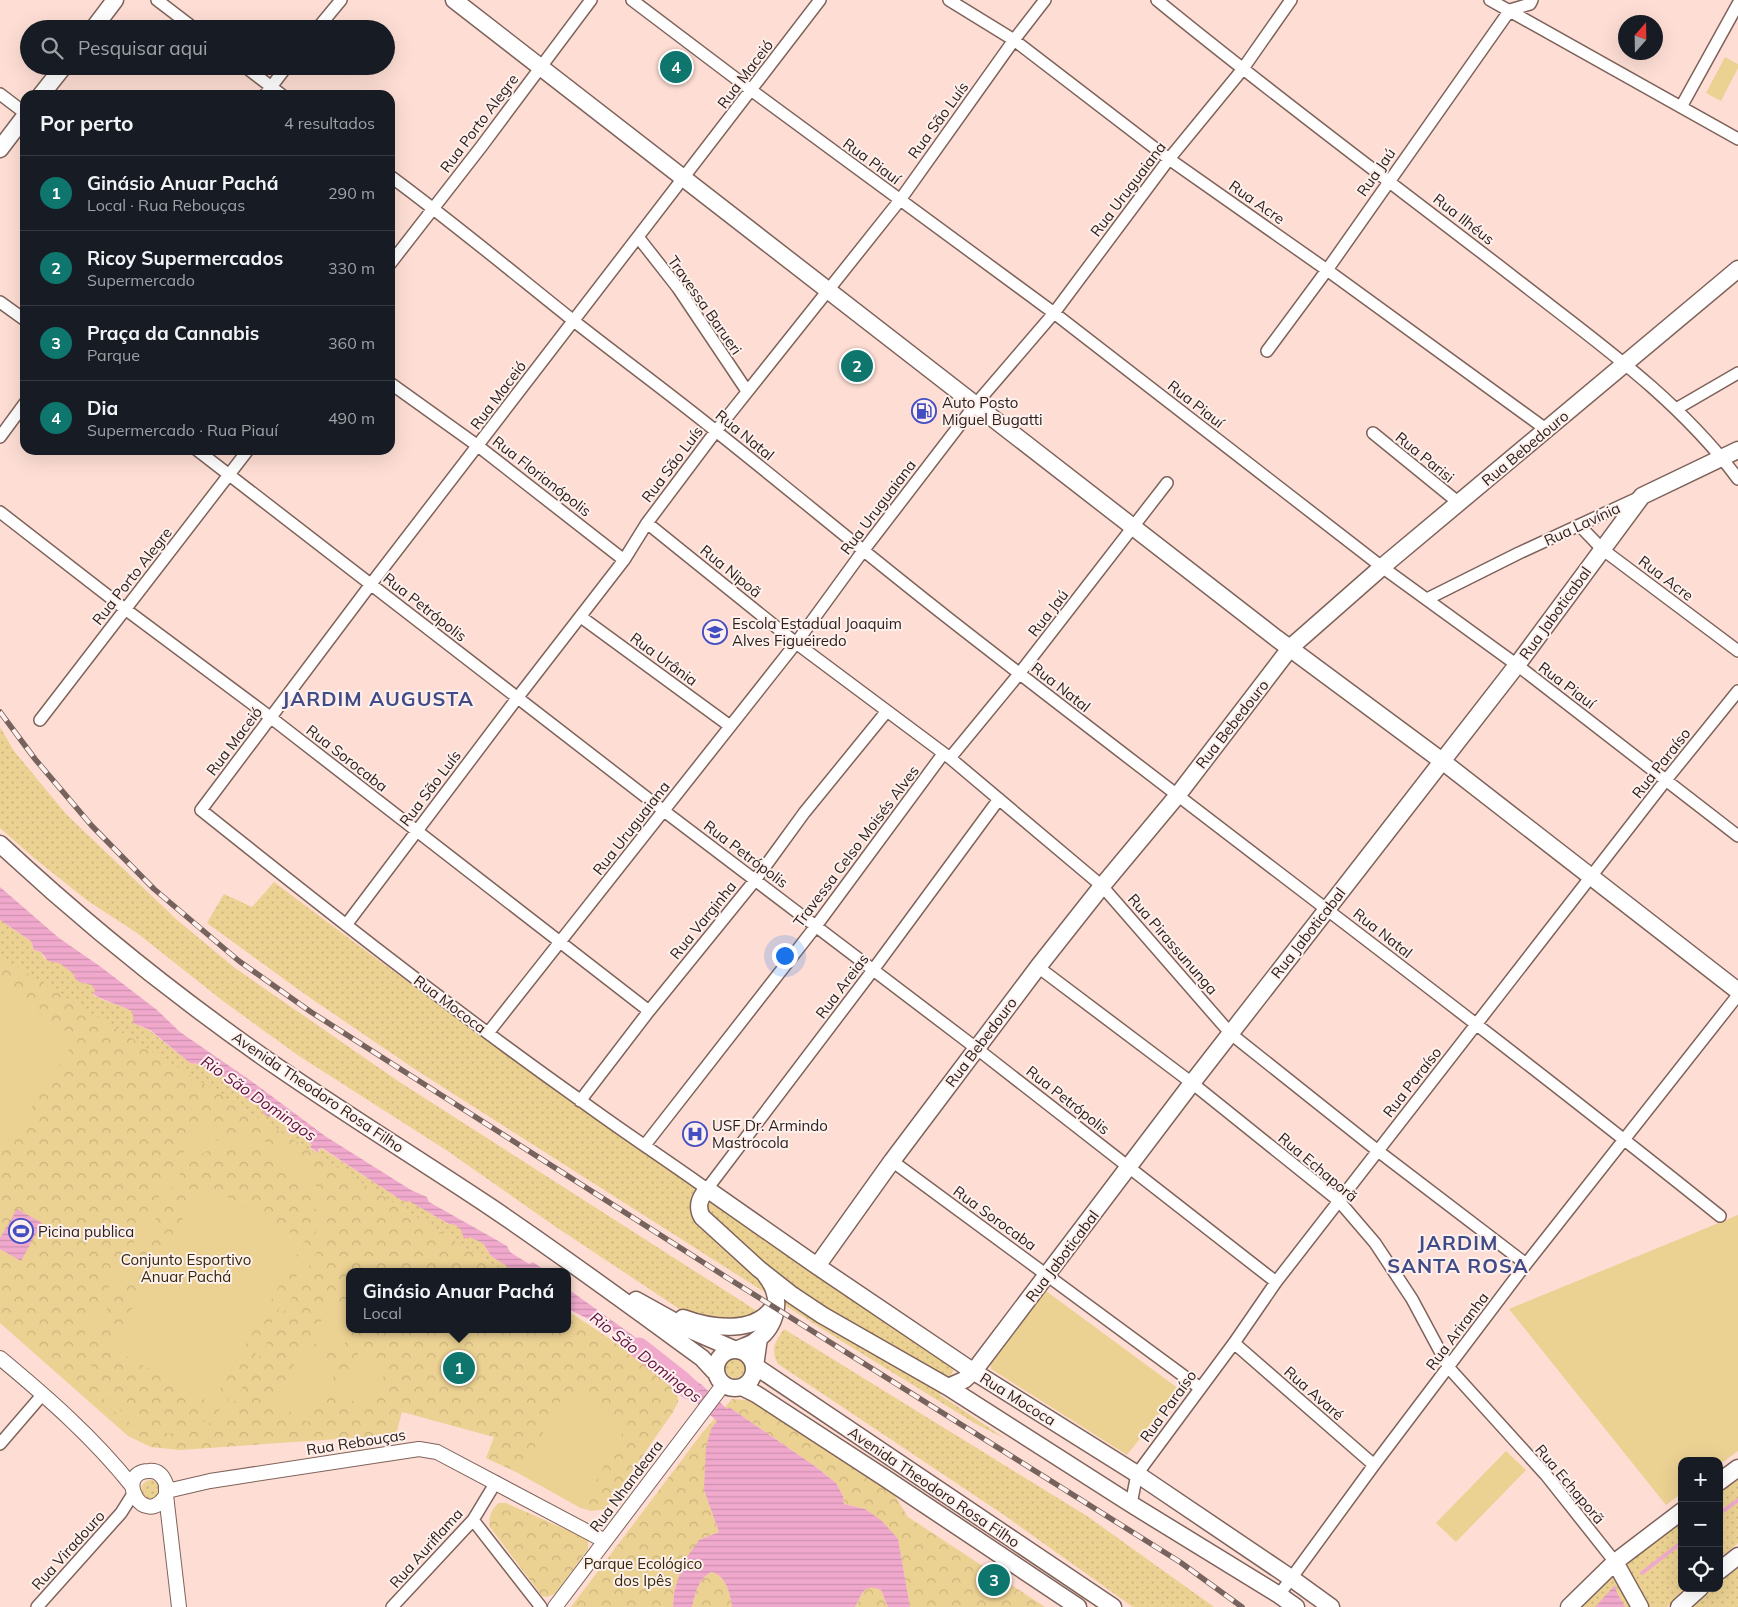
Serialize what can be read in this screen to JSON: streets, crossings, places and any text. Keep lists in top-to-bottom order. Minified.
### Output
{"streets":{"main road":["Rua Bebedouro","Rua Lavínia","Rua Jaboticabal","Rua Mococa","Avenida Theodoro Rosa Filho"],"street":["Rua Maceió","Rua São Luís","Rua Porto Alegre","Rua Piauí","Rua Jaú","Rua Uruguaiana","Rua Acre","Rua Ilhéus","Travessa Barueri","Rua Natal","Rua Parisi","Rua Florianópolis","Rua Nipoã","Rua Petrópolis","Rua Urânia","Rua Sorocaba","Rua Paraíso","Travessa Celso Moisés Alves","Rua Varginha","Rua Pirassununga","Rua Areias","Rua Echaporã","Rua Ariranha","Rua Avaré","Rua Rebouças","Rua Nhandeara","Rua Auriflama","Rua Viradouro"]},"crossings":[["Rua Maceió","Rua Piauí"],["Rua Maceió","Travessa Barueri"],["Rua Maceió","Rua Natal"],["Rua Maceió","Rua Florianópolis"],["Rua Maceió","Rua Petrópolis"],["Rua Maceió","Rua Sorocaba"],["Rua Maceió","Rua Mococa"],["Rua São Luís","Rua Piauí"],["Rua São Luís","Rua Acre"],["Rua São Luís","Travessa Barueri"],["Rua São Luís","Rua Natal"],["Rua São Luís","Rua Florianópolis"],["Rua São Luís","Rua Nipoã"],["Rua São Luís","Rua Petrópolis"],["Rua São Luís","Rua Urânia"],["Rua São Luís","Rua Sorocaba"],["Rua São Luís","Rua Mococa"],["Rua Porto Alegre","Rua Natal"],["Rua Porto Alegre","Rua Petrópolis"],["Rua Porto Alegre","Rua Sorocaba"],["Rua Piauí","Rua Uruguaiana"],["Rua Piauí","Rua Bebedouro"],["Rua Piauí","Rua Lavínia"],["Rua Piauí","Rua Jaboticabal"],["Rua Piauí","Rua Paraíso"],["Rua Jaú","Rua Acre"],["Rua Jaú","Rua Ilhéus"],["Rua Jaú","Rua Natal"],["Rua Jaú","Travessa Celso Moisés Alves"],["Rua Jaú","Rua Pirassununga"],["Rua Uruguaiana","Rua Acre"],["Rua Uruguaiana","Rua Ilhéus"],["Rua Uruguaiana","Rua Natal"],["Rua Uruguaiana","Rua Nipoã"],["Rua Uruguaiana","Rua Petrópolis"],["Rua Uruguaiana","Rua Urânia"],["Rua Uruguaiana","Rua Sorocaba"],["Rua Uruguaiana","Rua Pirassununga"],["Rua Uruguaiana","Rua Mococa"],["Rua Acre","Rua Bebedouro"],["Rua Acre","Rua Lavínia"],["Rua Acre","Rua Jaboticabal"],["Rua Ilhéus","Rua Bebedouro"],["Rua Ilhéus","Rua Lavínia"],["Rua Natal","Rua Bebedouro"],["Rua Natal","Rua Jaboticabal"],["Rua Natal","Rua Paraíso"],["Rua Natal","Rua Ariranha"],["Rua Bebedouro","Rua Parisi"],["Rua Bebedouro","Rua Petrópolis"],["Rua Bebedouro","Rua Sorocaba"],["Rua Bebedouro","Rua Pirassununga"],["Rua Bebedouro","Rua Mococa"],["Rua Bebedouro","Rua Echaporã"],["Rua Lavínia","Rua Jaboticabal"],["Rua Nipoã","Rua Pirassununga"],["Rua Petrópolis","Rua Jaboticabal"],["Rua Petrópolis","Rua Paraíso"],["Rua Petrópolis","Travessa Celso Moisés Alves"],["Rua Petrópolis","Rua Varginha"],["Rua Petrópolis","Rua Areias"],["Rua Jaboticabal","Rua Sorocaba"],["Rua Jaboticabal","Rua Pirassununga"],["Rua Jaboticabal","Rua Mococa"],["Rua Jaboticabal","Rua Echaporã"],["Rua Sorocaba","Rua Paraíso"],["Rua Sorocaba","Rua Varginha"],["Rua Paraíso","Rua Pirassununga"],["Rua Paraíso","Rua Mococa"],["Rua Paraíso","Rua Echaporã"],["Rua Paraíso","Rua Avaré"],["Travessa Celso Moisés Alves","Rua Pirassununga"],["Travessa Celso Moisés Alves","Rua Mococa"],["Rua Varginha","Rua Pirassununga"],["Rua Varginha","Rua Mococa"],["Rua Pirassununga","Rua Areias"],["Rua Pirassununga","Rua Ariranha"],["Rua Areias","Rua Mococa"],["Rua Mococa","Rua Ariranha"],["Avenida Theodoro Rosa Filho","Rua Nhandeara"],["Rua Echaporã","Rua Ariranha"],["Rua Ariranha","Rua Avaré"],["Rua Rebouças","Rua Nhandeara"],["Rua Rebouças","Rua Auriflama"],["Rua Rebouças","Rua Viradouro"]],"districts":["JARDIM AUGUSTA","JARDIM SANTA ROSA"],"water":["Rio São Domingos"],"parks":["Conjunto Esportivo Anuar Pachá","Parque Ecológico dos Ipês"],"places":{"fuel station":["Auto Posto Miguel Bugatti"],"school or university":["Escola Estadual Joaquim Alves Figueiredo"],"hospital":["USF Dr. Armindo Mastrocola"],"sports":["Picina publica"]},"north":"top","page":{"search":"Pesquisar aqui","pins":["4","2","1","3"],"heading":["Por perto","4 resultados"],"list":[{"mark":"1","name":"Ginásio Anuar Pachá","note":"Local · Rua Rebouças","value":"290 m"},{"mark":"2","name":"Ricoy Supermercados","note":"Supermercado","value":"330 m"},{"mark":"3","name":"Praça da Cannabis","note":"Parque","value":"360 m"},{"mark":"4","name":"Dia","note":"Supermercado · Rua Piauí","value":"490 m"}],"popup":["Ginásio Anuar Pachá","Local"],"map_buttons":["+","−"]}}
